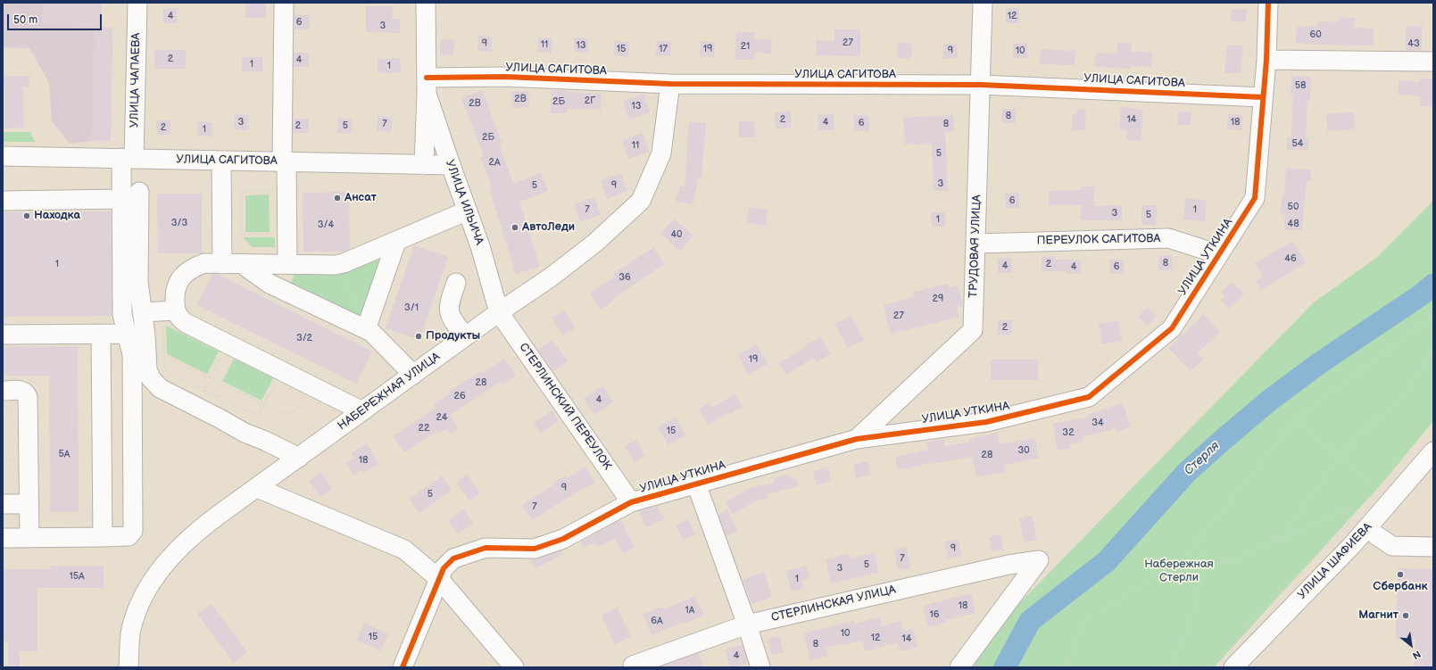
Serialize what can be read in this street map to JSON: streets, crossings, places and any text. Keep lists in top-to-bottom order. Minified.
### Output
{"streets":{"street":["УЛИЦА САГИТОВА","УЛИЦА ЧАПАЕВА","УЛИЦА ИЛЬИЧА","ПЕРЕУЛОК САГИТОВА","ТРУДОВАЯ УЛИЦА","УЛИЦА УТКИНА","НАБЕРЕЖНАЯ УЛИЦА","СТЕРЛИНСКИЙ ПЕРЕУЛОК","УЛИЦА ШАФИЕВА","СТЕРЛИНСКАЯ УЛИЦА"]},"crossings":[["УЛИЦА САГИТОВА","УЛИЦА ЧАПАЕВА"],["УЛИЦА САГИТОВА","УЛИЦА ИЛЬИЧА"],["УЛИЦА САГИТОВА","ТРУДОВАЯ УЛИЦА"],["УЛИЦА САГИТОВА","УЛИЦА УТКИНА"],["УЛИЦА САГИТОВА","НАБЕРЕЖНАЯ УЛИЦА"],["УЛИЦА ИЛЬИЧА","НАБЕРЕЖНАЯ УЛИЦА"],["УЛИЦА ИЛЬИЧА","СТЕРЛИНСКИЙ ПЕРЕУЛОК"],["ПЕРЕУЛОК САГИТОВА","ТРУДОВАЯ УЛИЦА"],["ПЕРЕУЛОК САГИТОВА","УЛИЦА УТКИНА"],["ТРУДОВАЯ УЛИЦА","УЛИЦА УТКИНА"],["УЛИЦА УТКИНА","СТЕРЛИНСКИЙ ПЕРЕУЛОК"],["НАБЕРЕЖНАЯ УЛИЦА","СТЕРЛИНСКИЙ ПЕРЕУЛОК"]],"water":["Стерля"],"parks":["Набережная Стерли"],"places":["Ансат","Находка","АвтоЛеди","Продукты","Сбербанк","Магнит"],"house_numbers":["4","12","6","3","60","27","9","43","11","13","21","15","17","19","9","10","2","4","1","1","58","2В","2Г","2Б","2В","13","8","2","14","3","4","18","6","7","8","2","5","2","1","2Б","54","11","5","2А","3","5","9","6","50","7","1","3","5","1","3/3","48","3/4","40","46","8","1","2","4","4","6","36","29","3/1","27","2","3/2","19","28","26","4","24","34","22","15","32","30","5А","28","18","9","5","7","9","7","5","3","15А","1","18","1А","16","6А","10","15","12","14","8","4"],"scale_bar":"50 m","north":"bottom right"}
